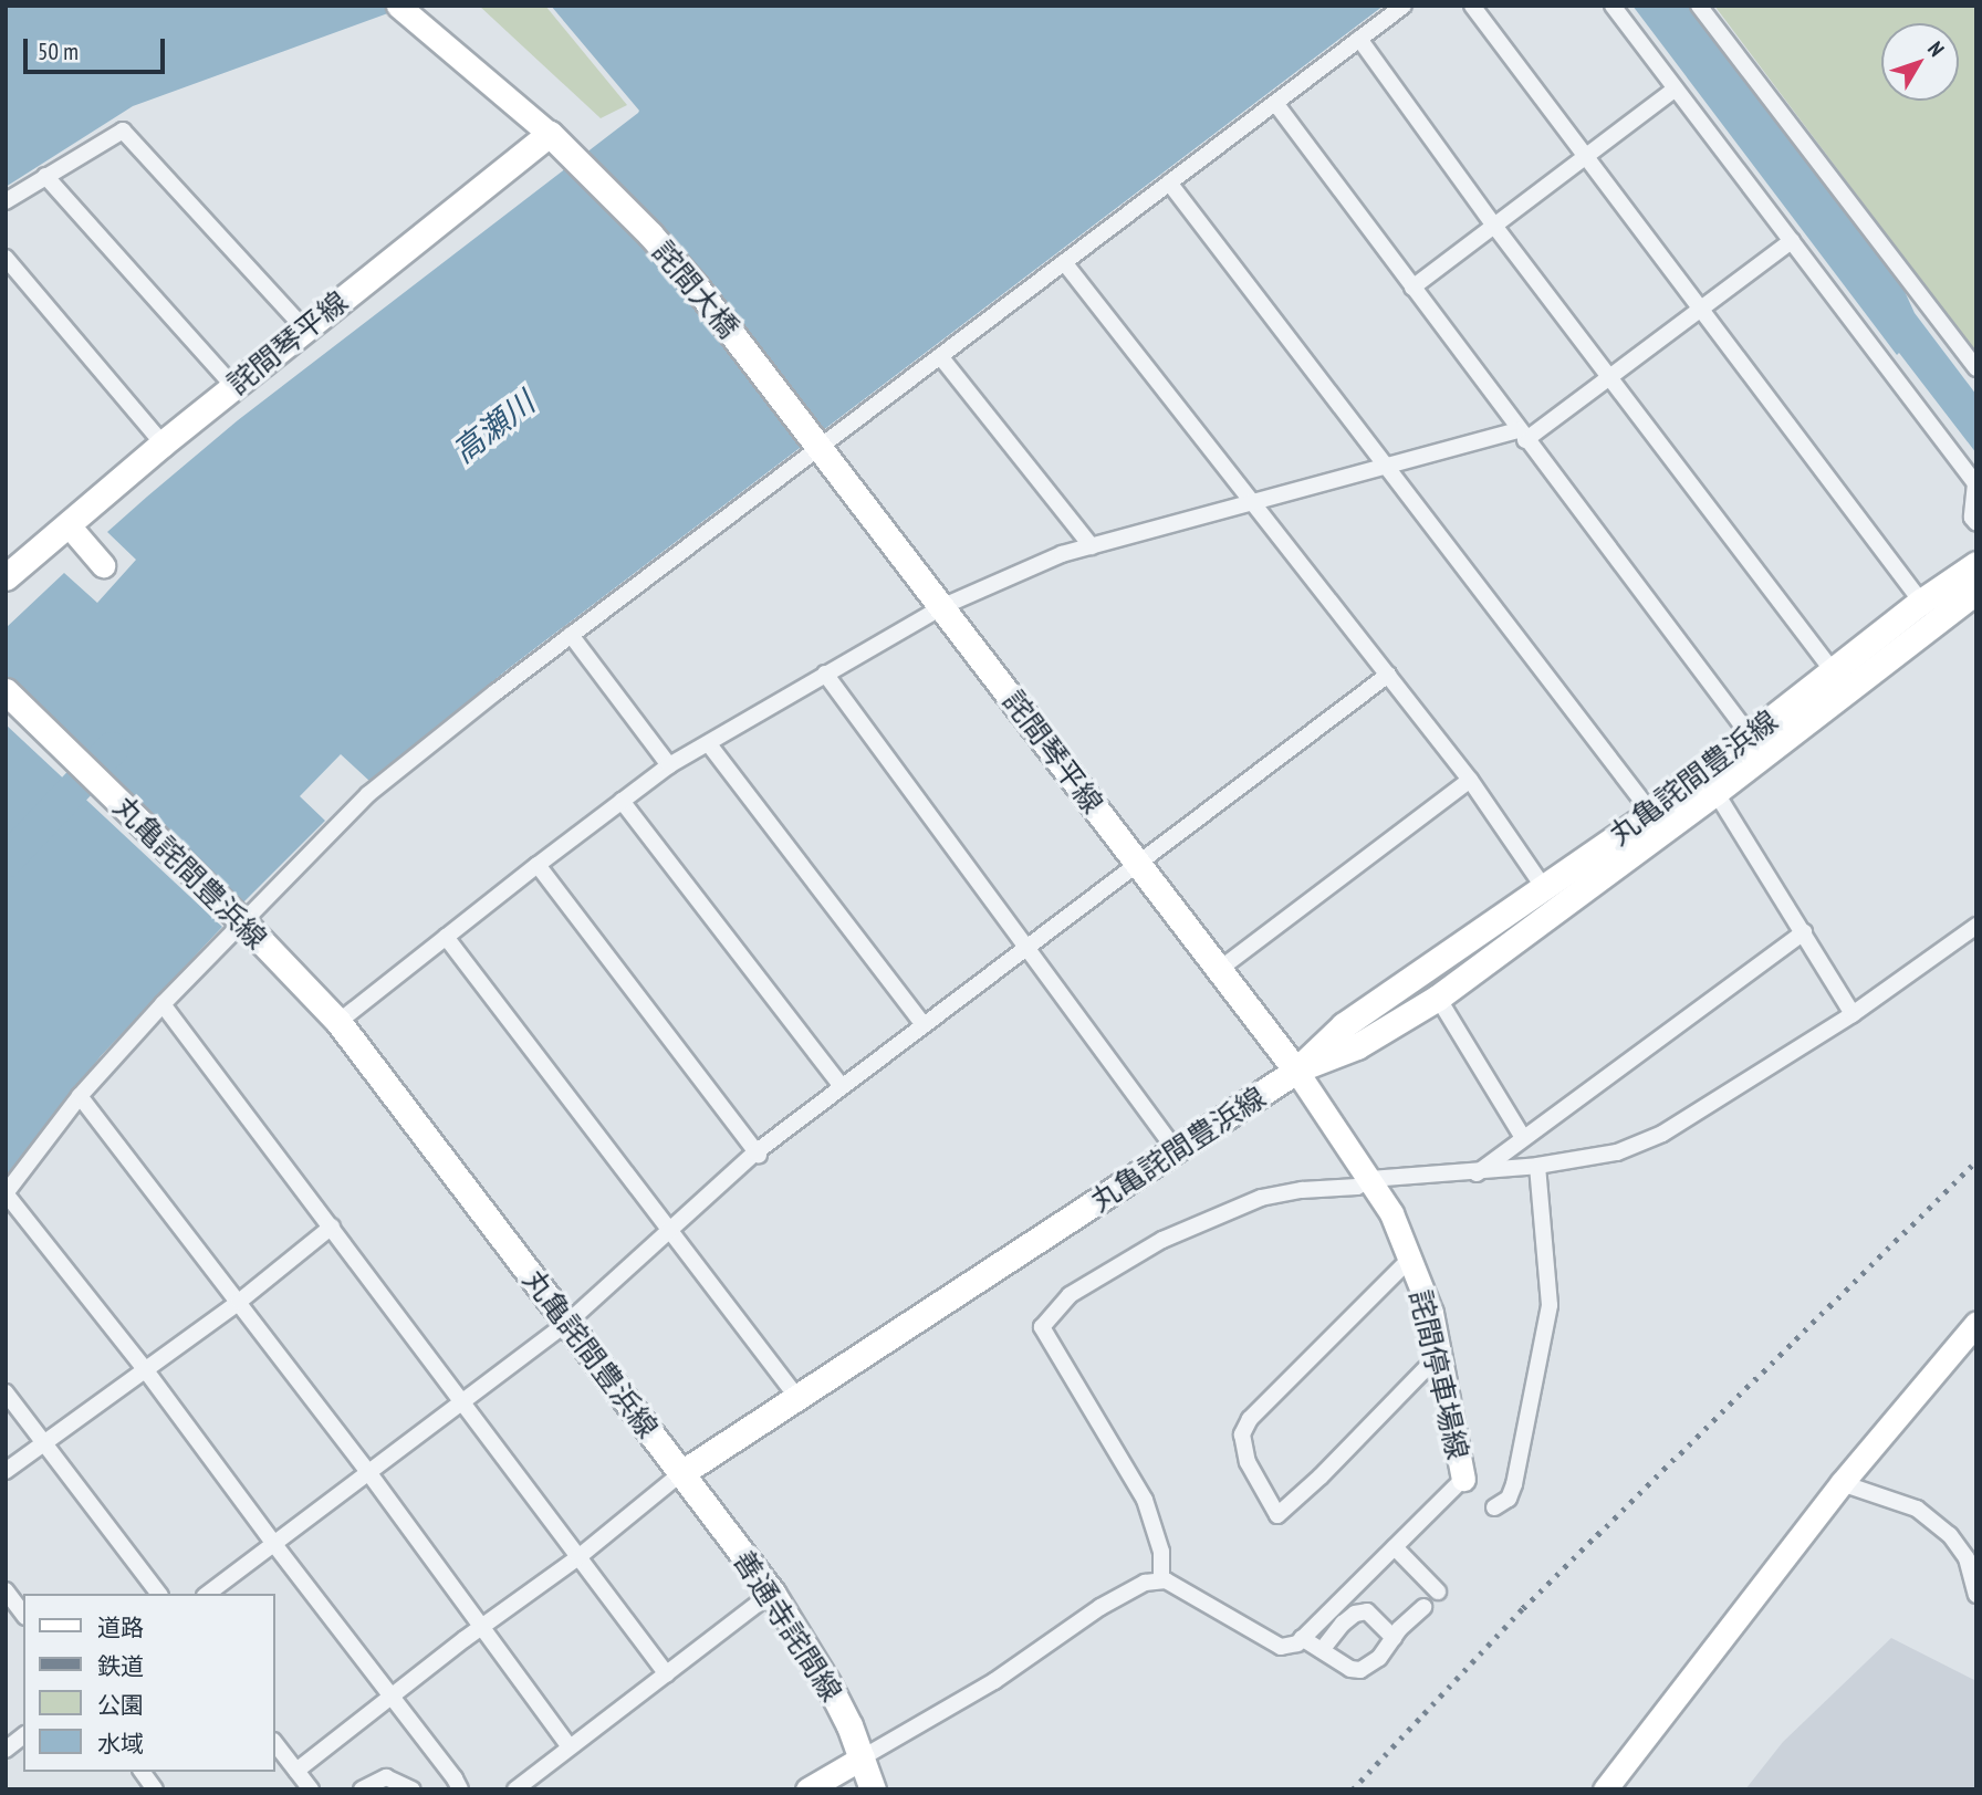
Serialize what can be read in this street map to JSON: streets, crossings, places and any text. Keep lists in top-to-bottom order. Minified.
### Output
{"streets":{"main road":["詫間大橋","詫間琴平線","丸亀詫間豊浜線","詫間停車場線","善通寺詫間線"]},"crossings":[["詫間大橋","詫間琴平線"],["詫間琴平線","丸亀詫間豊浜線"],["詫間琴平線","詫間停車場線"],["丸亀詫間豊浜線","詫間停車場線"],["丸亀詫間豊浜線","善通寺詫間線"]],"water":["高瀬川"],"legend":["道路","鉄道","公園","水域"],"scale_bar":"50 m","north":"top right"}
